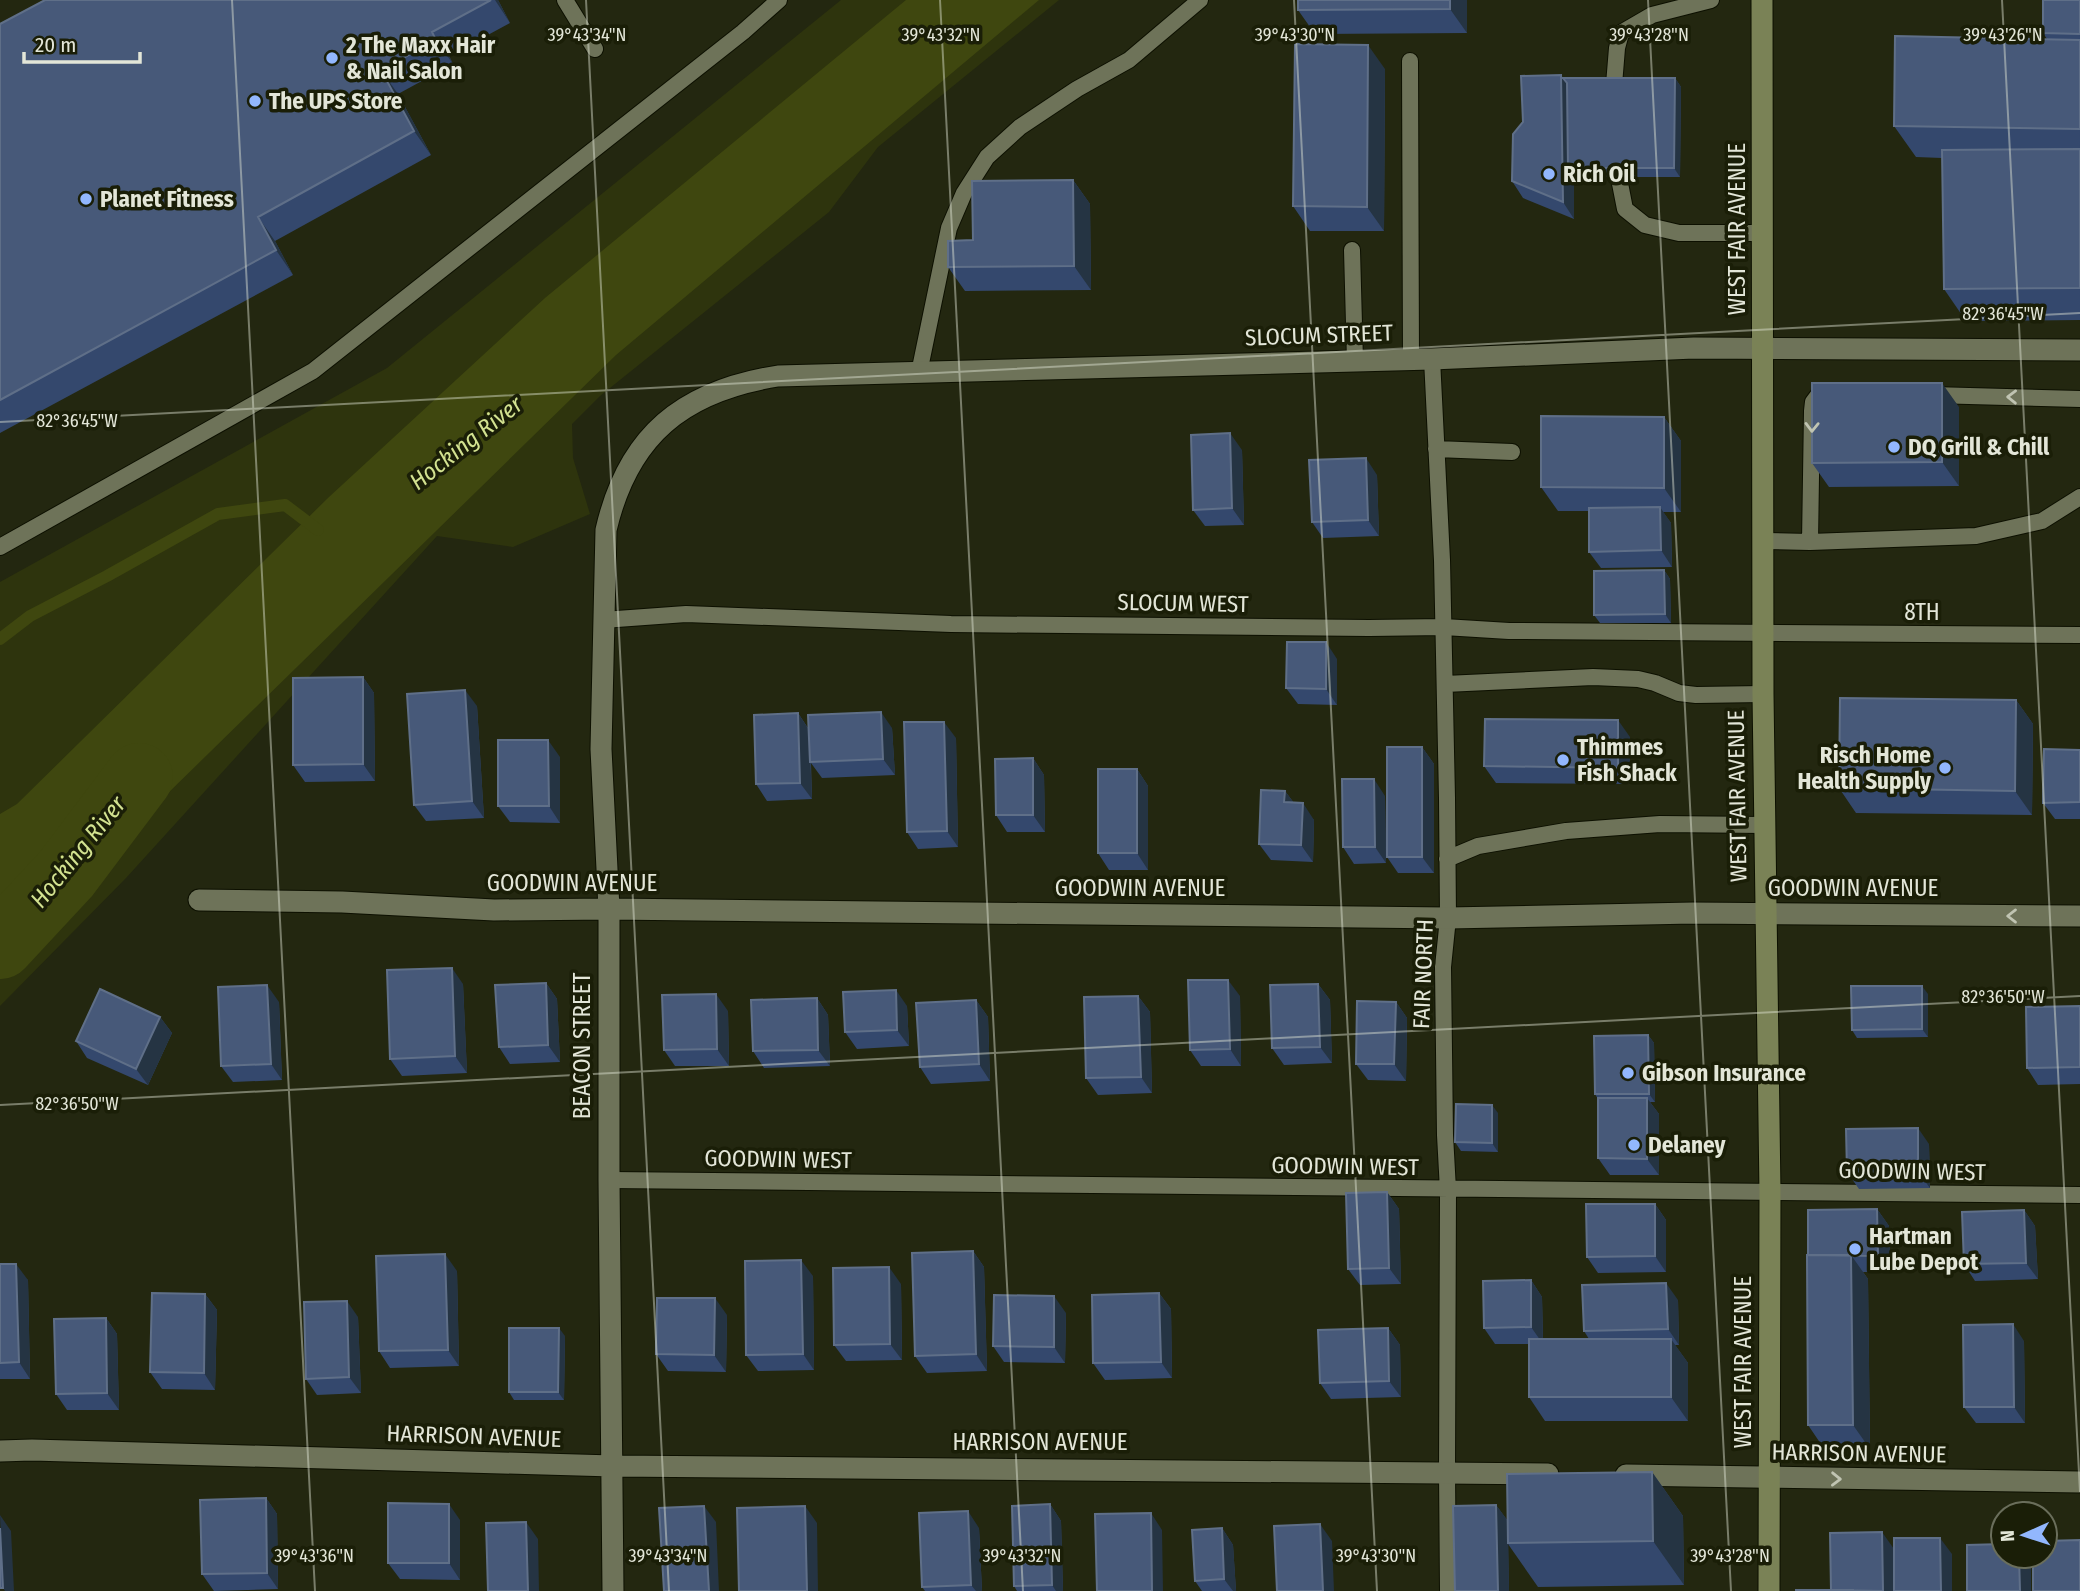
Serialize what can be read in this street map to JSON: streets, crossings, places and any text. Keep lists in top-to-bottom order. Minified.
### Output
{"streets":{"street":["WEST FAIR AVENUE","SLOCUM STREET","GOODWIN AVENUE","BEACON STREET","HARRISON AVENUE"],"lane":["SLOCUM WEST","8TH","FAIR NORTH","GOODWIN WEST"]},"crossings":[["WEST FAIR AVENUE","SLOCUM STREET"],["WEST FAIR AVENUE","SLOCUM WEST"],["WEST FAIR AVENUE","8TH"],["WEST FAIR AVENUE","GOODWIN AVENUE"],["WEST FAIR AVENUE","GOODWIN WEST"],["WEST FAIR AVENUE","HARRISON AVENUE"],["SLOCUM STREET","FAIR NORTH"],["SLOCUM STREET","BEACON STREET"],["SLOCUM WEST","8TH"],["SLOCUM WEST","FAIR NORTH"],["SLOCUM WEST","BEACON STREET"],["GOODWIN AVENUE","FAIR NORTH"],["GOODWIN AVENUE","BEACON STREET"],["FAIR NORTH","GOODWIN WEST"],["FAIR NORTH","HARRISON AVENUE"],["BEACON STREET","GOODWIN WEST"],["BEACON STREET","HARRISON AVENUE"]],"water":["Hocking River"],"places":["2 The Maxx Hair & Nail Salon","The UPS Store","Rich Oil","Planet Fitness","DQ Grill & Chill","Thimmes Fish Shack","Risch Home Health Supply","Gibson Insurance","Delaney","Hartman Lube Depot"],"scale_bar":"20 m","north":"left","coordinates":["39°43'34\"N","39°43'32\"N","39°43'30\"N","39°43'28\"N","39°43'26\"N","82°36'45\"W","82°36'50\"W","39°43'36\"N"]}
